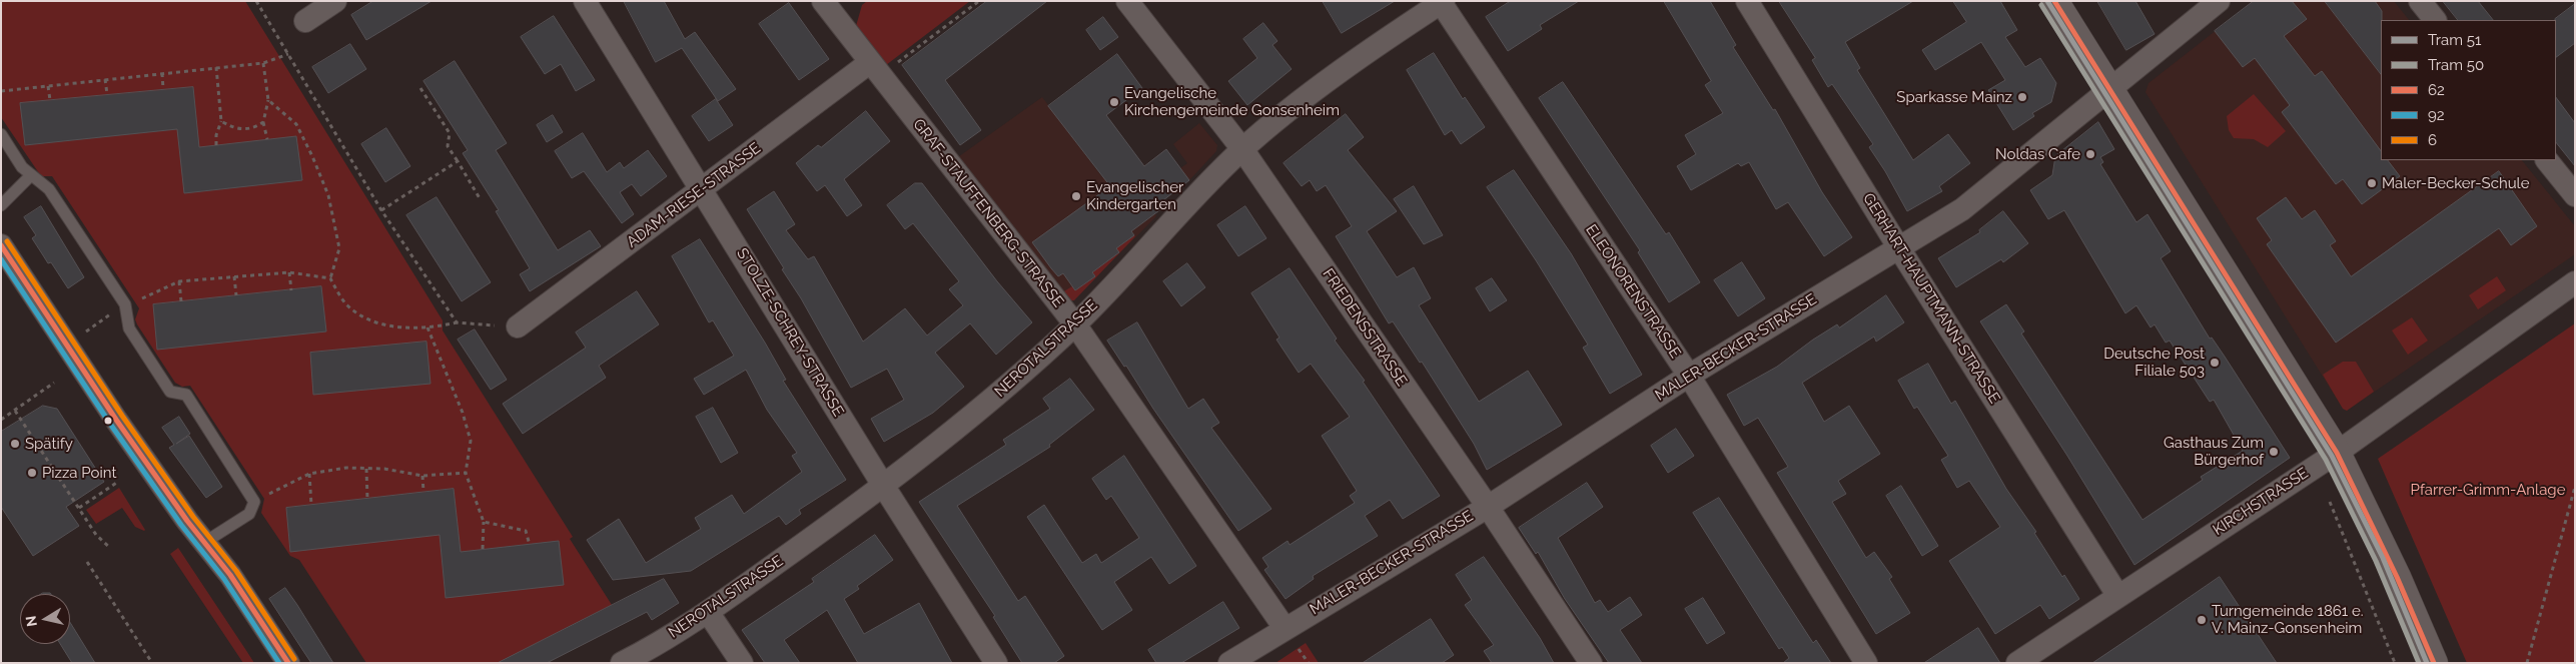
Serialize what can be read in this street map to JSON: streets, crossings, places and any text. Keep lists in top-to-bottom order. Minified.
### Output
{"streets":{"street":["ADAM-RIESE-STRASSE","GRAF-STAUFFENBERG-STRASSE","ELEONORENSTRASSE","GERHART-HAUPTMANN-STRASSE","FRIEDENSSTRASSE","STOLZE-SCHREY-STRASSE","MALER-BECKER-STRASSE","NEROTALSTRASSE","KIRCHSTRASSE"]},"crossings":[["ADAM-RIESE-STRASSE","GRAF-STAUFFENBERG-STRASSE"],["ADAM-RIESE-STRASSE","STOLZE-SCHREY-STRASSE"],["GRAF-STAUFFENBERG-STRASSE","MALER-BECKER-STRASSE"],["GRAF-STAUFFENBERG-STRASSE","NEROTALSTRASSE"],["ELEONORENSTRASSE","MALER-BECKER-STRASSE"],["ELEONORENSTRASSE","NEROTALSTRASSE"],["GERHART-HAUPTMANN-STRASSE","MALER-BECKER-STRASSE"],["GERHART-HAUPTMANN-STRASSE","KIRCHSTRASSE"],["FRIEDENSSTRASSE","MALER-BECKER-STRASSE"],["FRIEDENSSTRASSE","NEROTALSTRASSE"],["STOLZE-SCHREY-STRASSE","NEROTALSTRASSE"]],"parks":["Pfarrer-Grimm-Anlage"],"places":["Sparkasse Mainz","Evangelische Kirchengemeinde Gonsenheim","Noldas Cafe","Maler-Becker-Schule","Evangelischer Kindergarten","Deutsche Post Filiale 503","Spätify","Gasthaus Zum Bürgerhof","Pizza Point","Turngemeinde 1861 e. V. Mainz-Gonsenheim"],"lines":["tram line 51","transit line 62","tram line 50","transit line 6","transit line 92"],"legend":["Tram 51","Tram 50","62","92","6"],"north":"left"}
